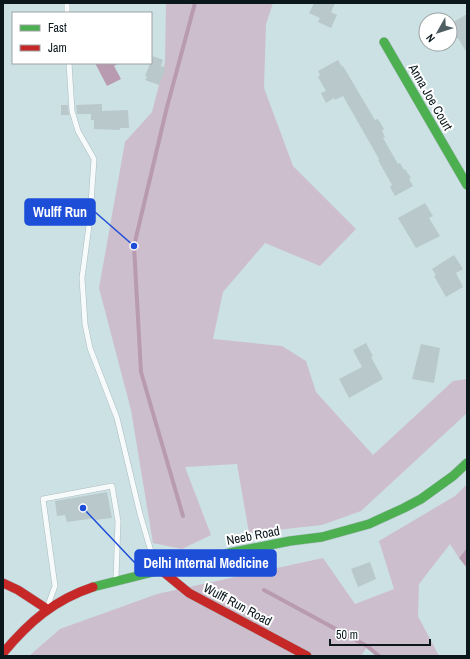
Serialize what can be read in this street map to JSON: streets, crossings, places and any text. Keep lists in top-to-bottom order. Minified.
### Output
{"streets":{"street":["Anna Joe Court","Neeb Road","Wulff Run Road"]},"crossings":[["Neeb Road","Wulff Run Road"]],"places":["Wulff Run","Delhi Internal Medicine"],"legend":["Fast","Jam"],"scale_bar":"50 m","north":"bottom left"}
